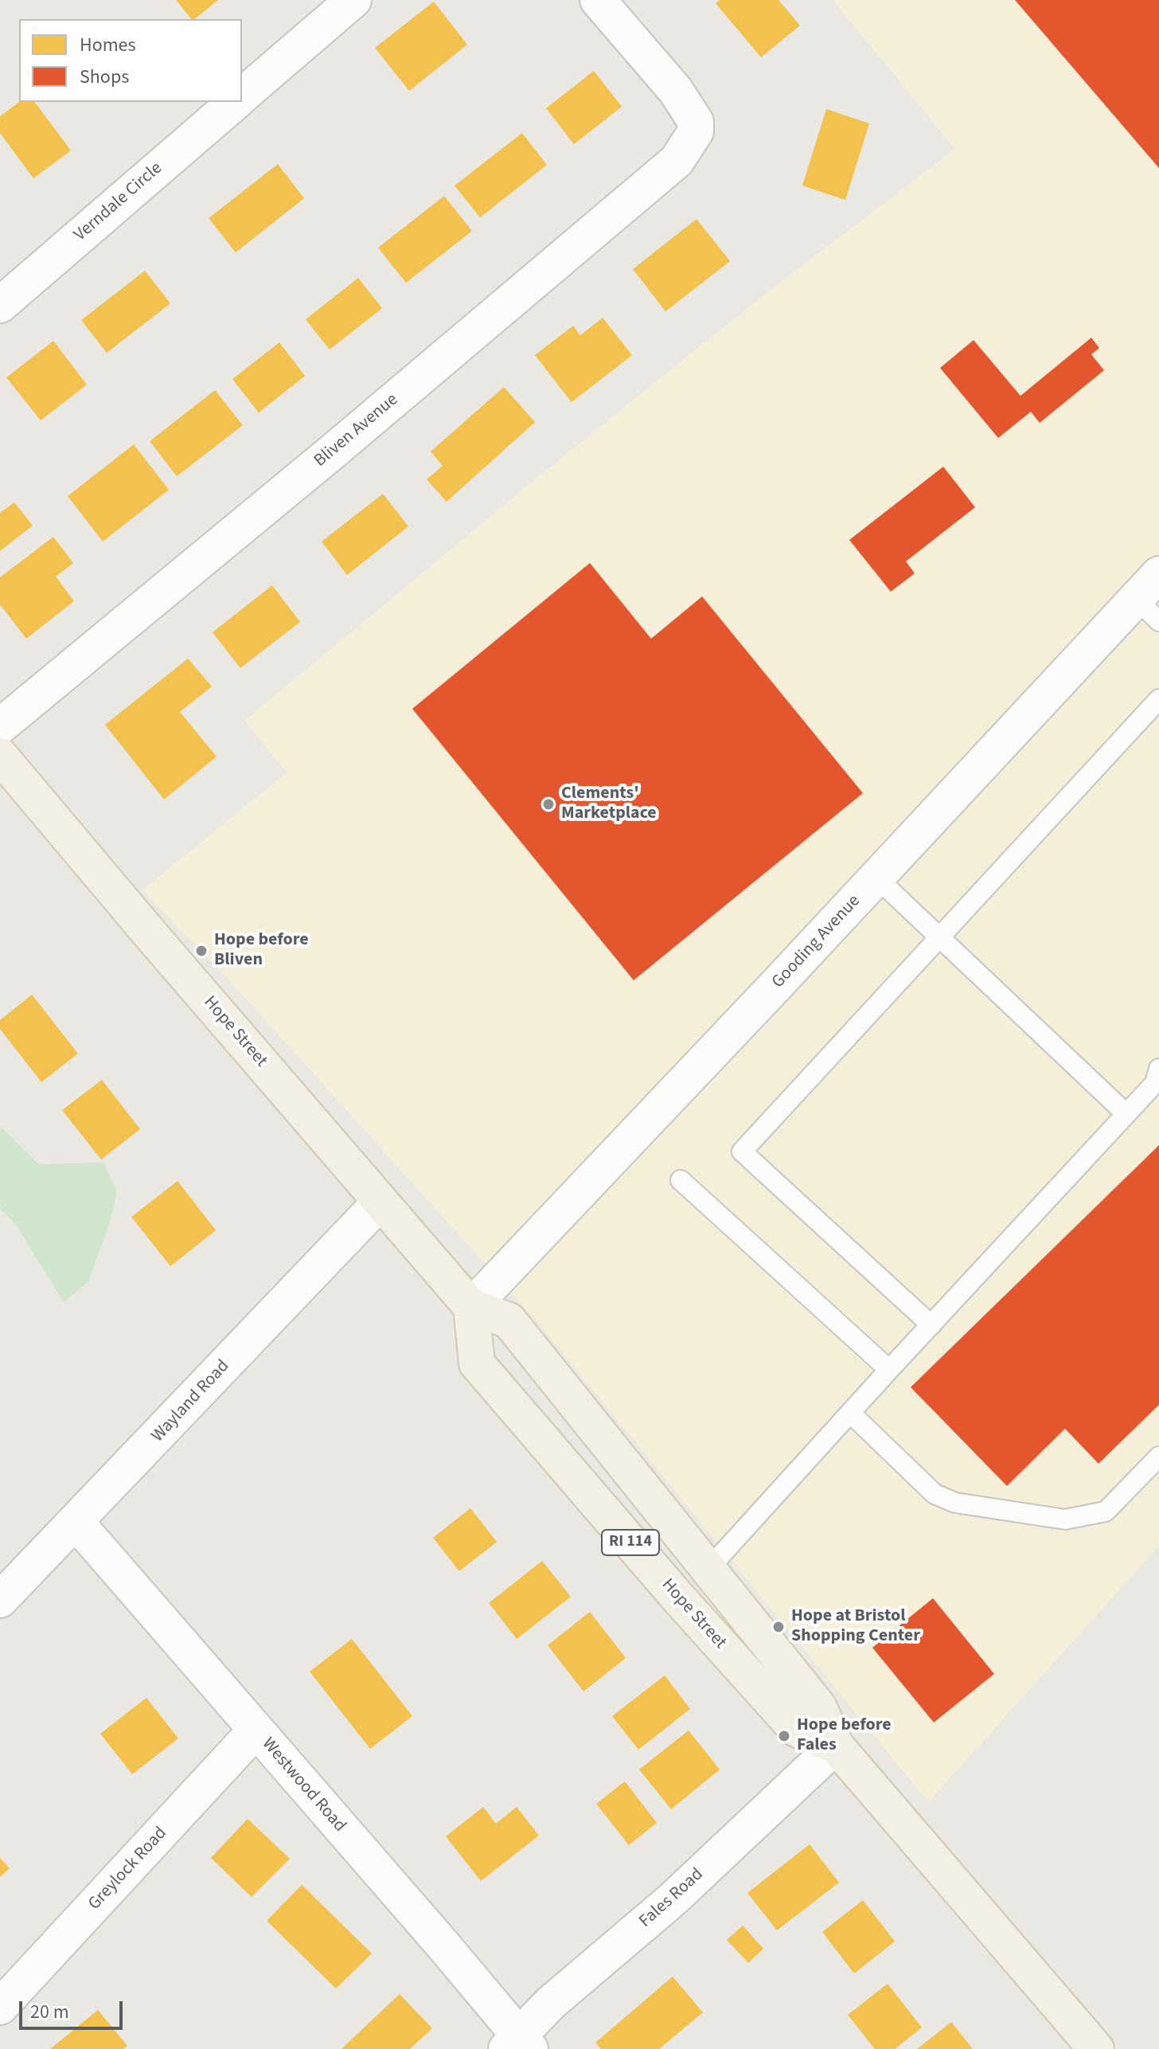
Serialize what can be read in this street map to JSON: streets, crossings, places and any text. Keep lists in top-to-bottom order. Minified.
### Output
{"streets":{"main road":["Hope Street","RI 114"],"street":["Verndale Circle","Bliven Avenue","Gooding Avenue","Wayland Road","Westwood Road","Greylock Road","Fales Road"]},"crossings":[["Gooding Avenue","Hope Street"],["Hope Street","Wayland Road"],["Hope Street","Fales Road"],["Wayland Road","Westwood Road"],["Westwood Road","Greylock Road"],["Westwood Road","Fales Road"]],"places":["Clements' Marketplace","Hope before Bliven","Hope at Bristol Shopping Center","Hope before Fales"],"legend":["Homes","Shops"],"scale_bar":"20 m"}
